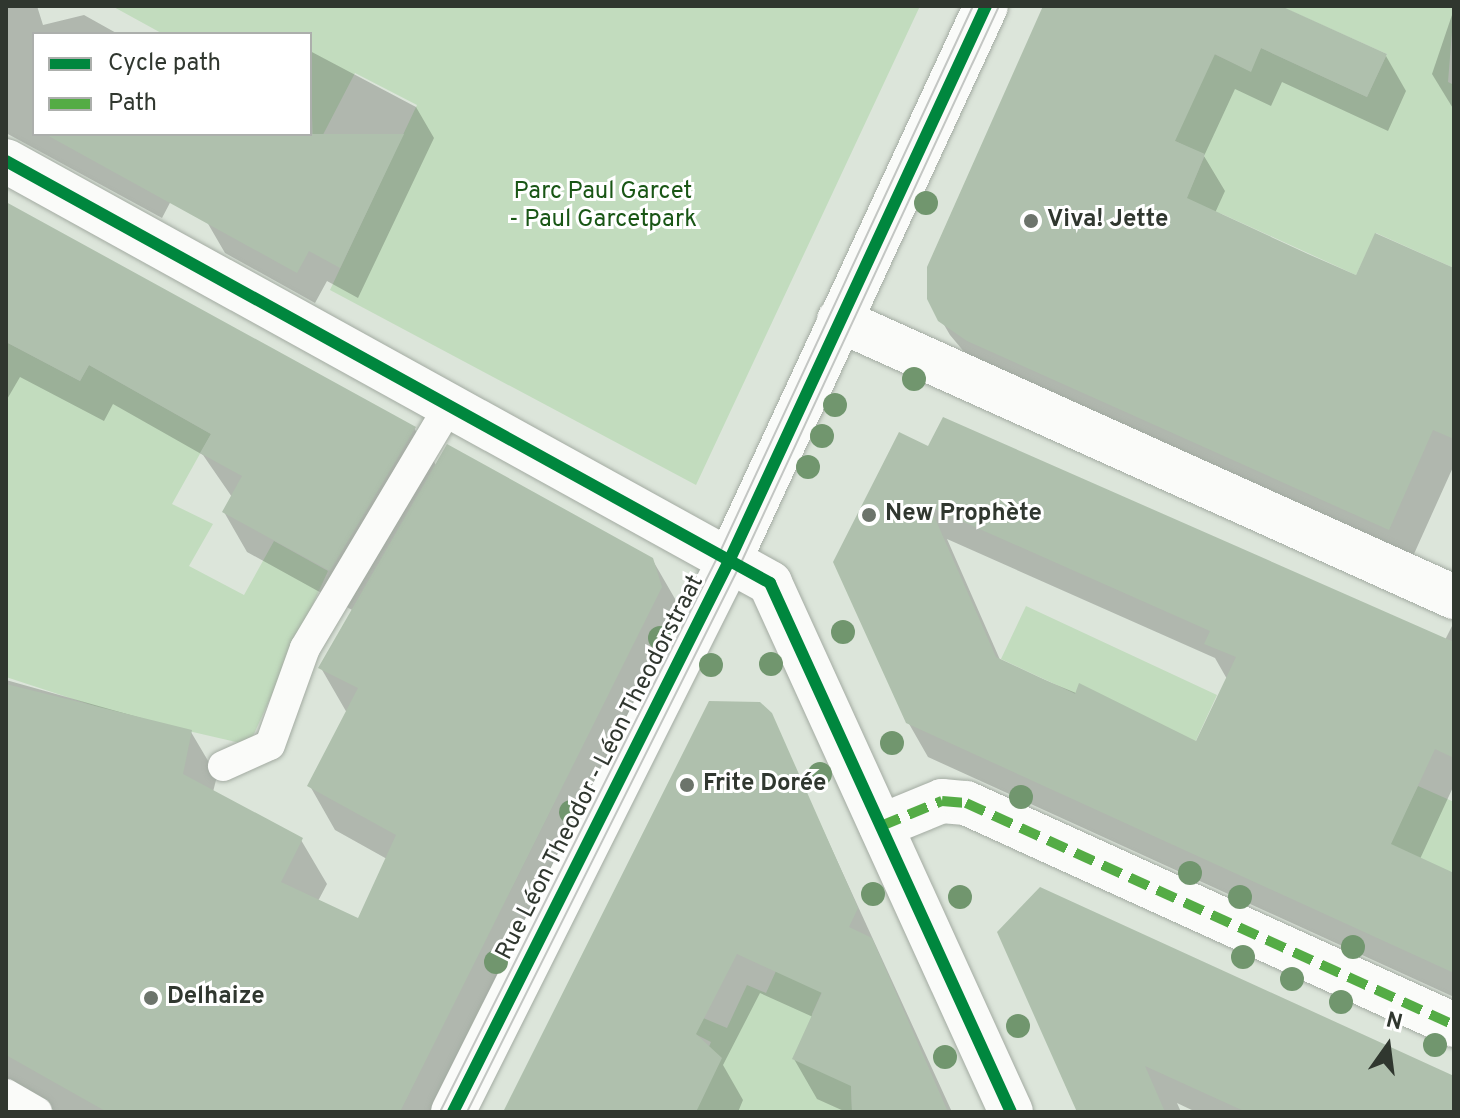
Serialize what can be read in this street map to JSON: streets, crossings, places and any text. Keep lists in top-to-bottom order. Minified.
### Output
{"streets":{"street":["Rue Léon Theodor - Léon Theodorstraat"]},"parks":["Parc Paul Garcet - Paul Garcetpark"],"places":["Viva! Jette","New Prophète","Frite Dorée","Delhaize"],"legend":["Cycle path","Path"],"north":"top"}
